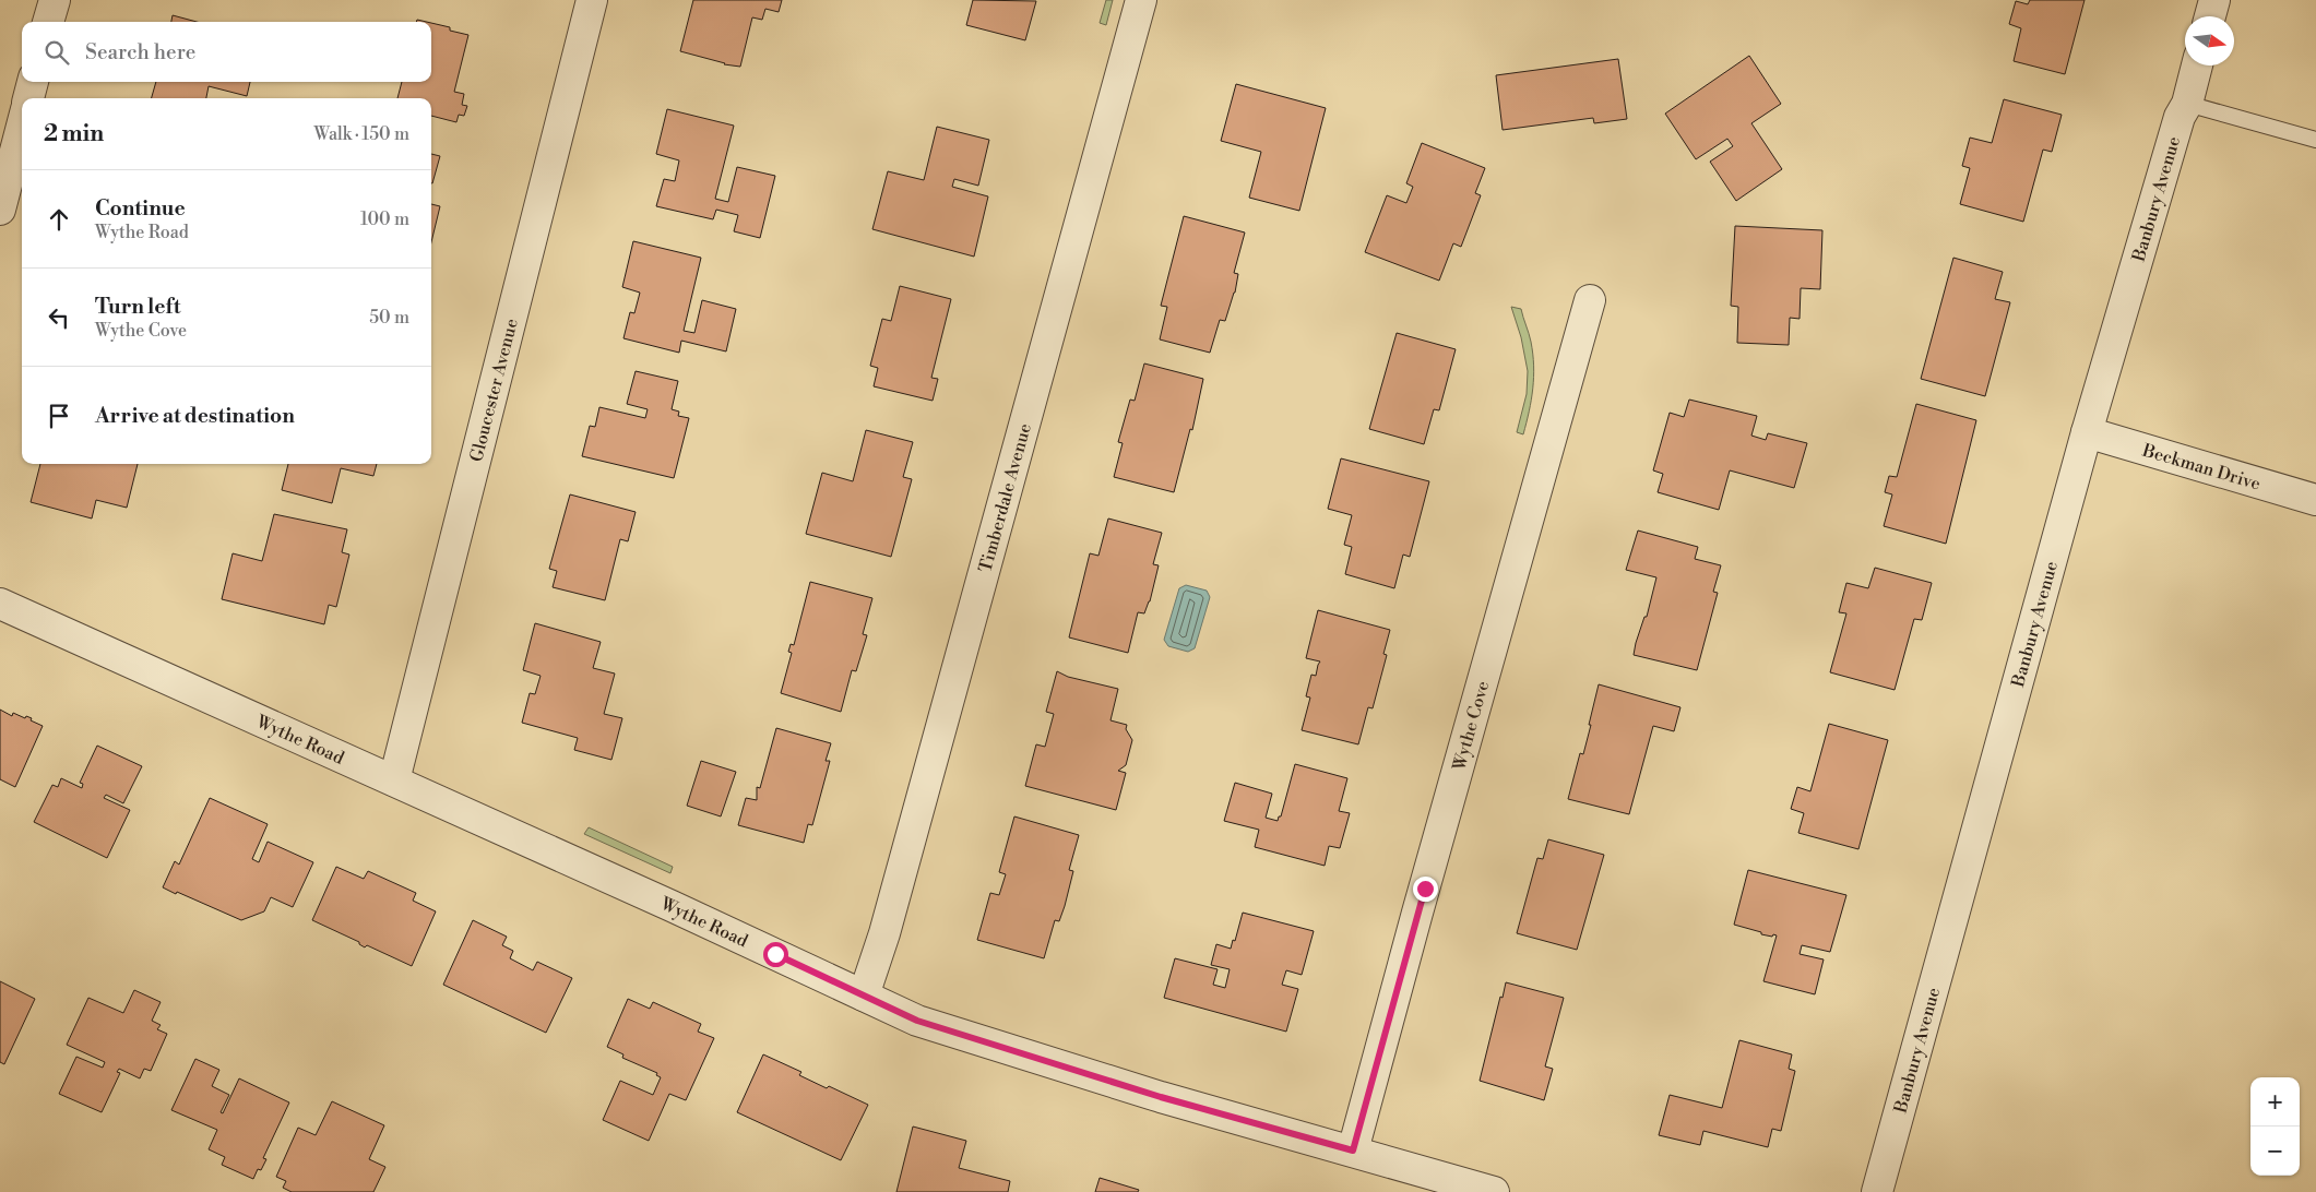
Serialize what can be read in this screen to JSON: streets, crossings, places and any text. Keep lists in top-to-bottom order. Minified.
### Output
{"streets":{"street":["Banbury Avenue","Gloucester Avenue","Beckman Drive","Timberdale Avenue","Wythe Cove","Wythe Road"]},"crossings":[["Banbury Avenue","Beckman Drive"],["Gloucester Avenue","Wythe Road"],["Timberdale Avenue","Wythe Road"],["Wythe Cove","Wythe Road"]],"north":"right","page":{"search":"Search here","heading":["2 min","Walk · 150 m"],"list":[["Continue","Wythe Road","100 m"],["Turn left","Wythe Cove","50 m"],"Arrive at destination"],"map_buttons":["+","−"]}}
